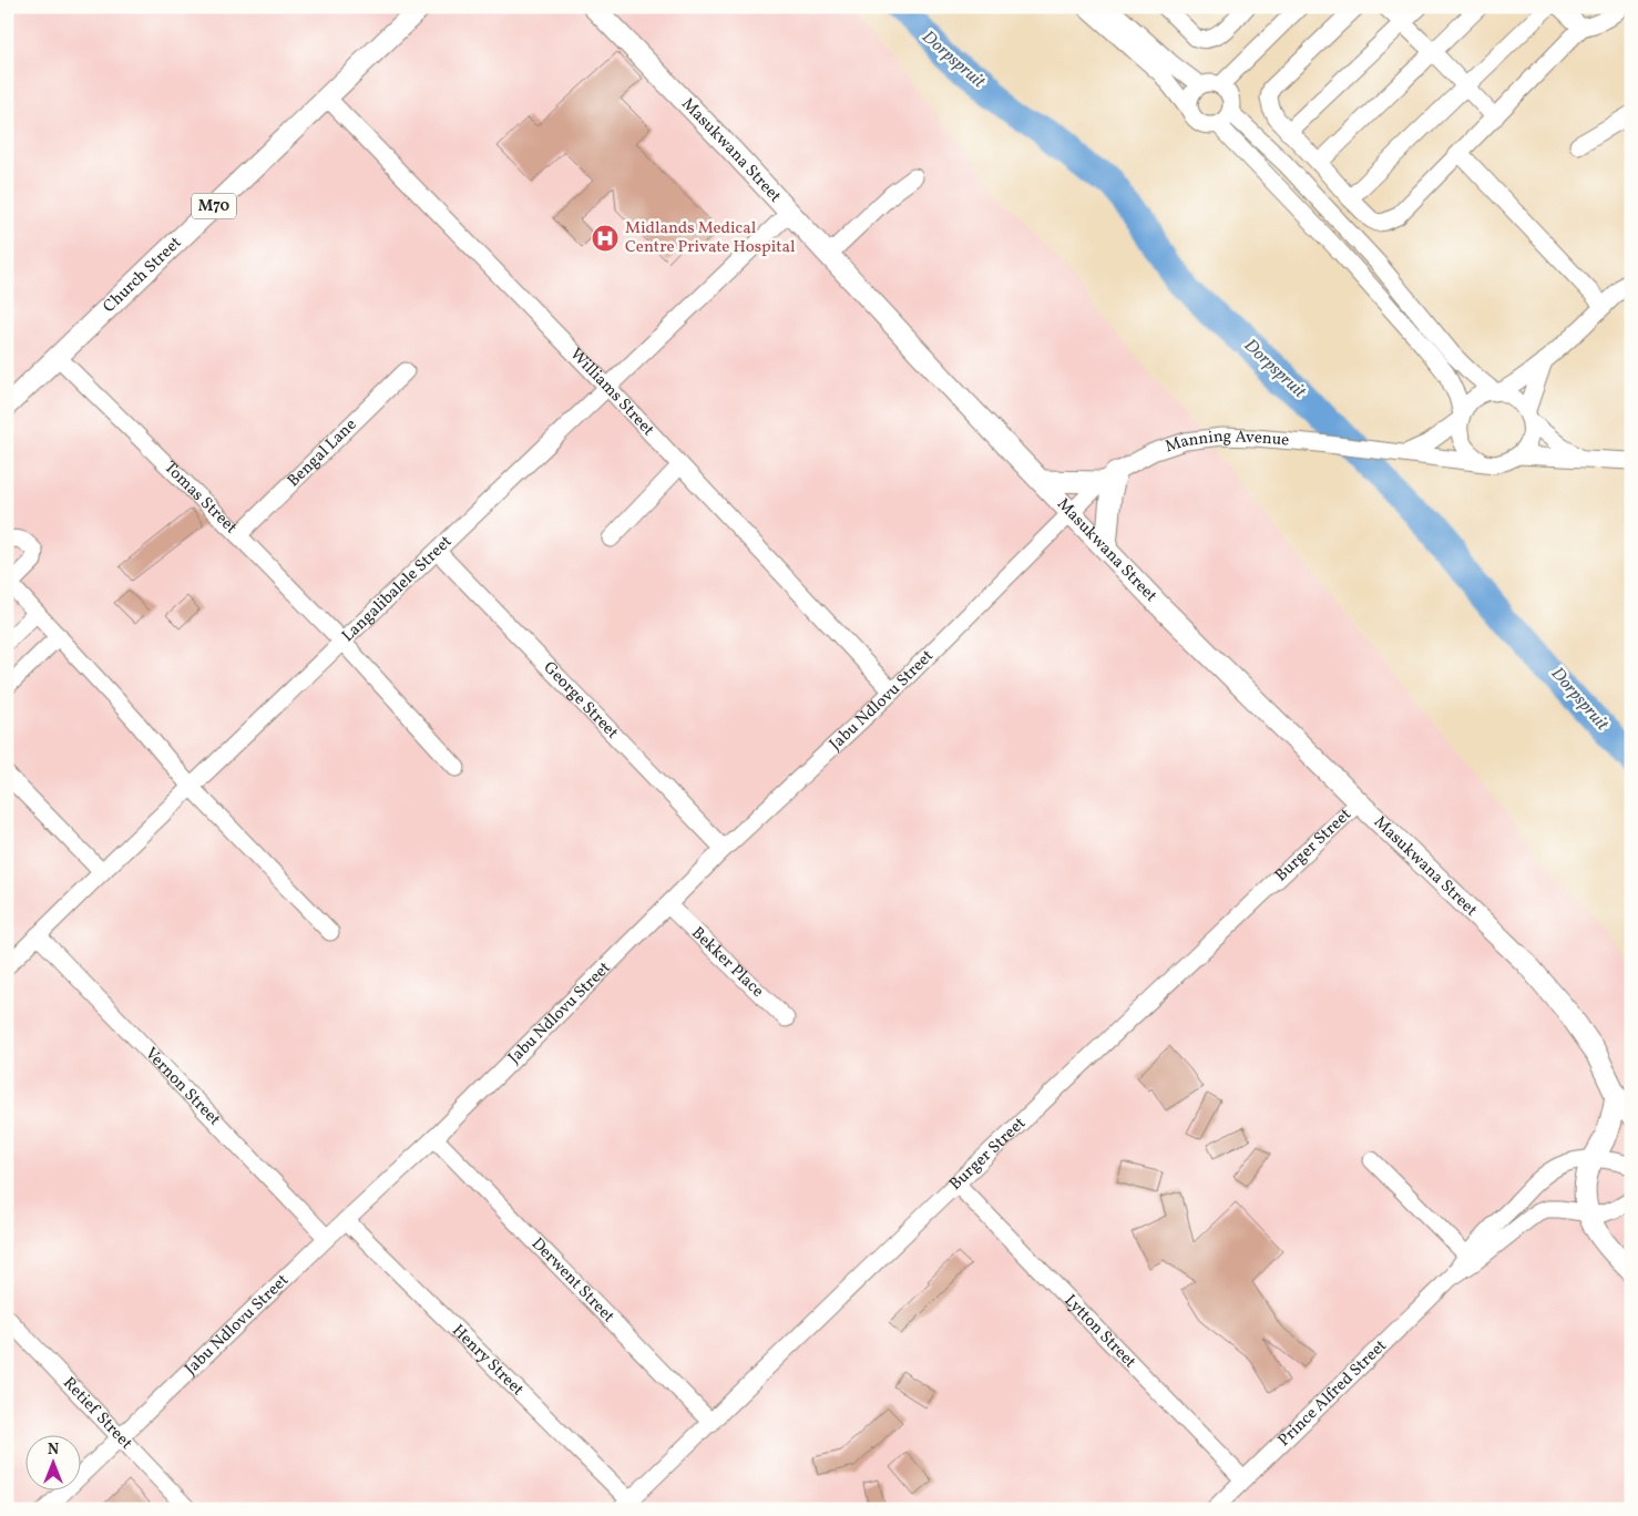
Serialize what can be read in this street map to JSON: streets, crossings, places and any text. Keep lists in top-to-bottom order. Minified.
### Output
{"streets":{"main road":["Masukwana Street","M70","Church Street"],"street":["Williams Street","Manning Avenue","Bengal Lane","Tomas Street","Langalibalele Street","George Street","Jabu Ndlovu Street","Burger Street","Bekker Place","Vernon Street","Derwent Street","Lytton Street","Henry Street","Prince Alfred Street","Retief Street"]},"crossings":[["Masukwana Street","Manning Avenue"],["Masukwana Street","Langalibalele Street"],["Masukwana Street","Jabu Ndlovu Street"],["Masukwana Street","Burger Street"],["Church Street","Williams Street"],["Church Street","Tomas Street"],["Williams Street","Langalibalele Street"],["Williams Street","Jabu Ndlovu Street"],["Manning Avenue","Jabu Ndlovu Street"],["Bengal Lane","Tomas Street"],["Tomas Street","Langalibalele Street"],["Langalibalele Street","George Street"],["Langalibalele Street","Vernon Street"],["George Street","Jabu Ndlovu Street"],["Jabu Ndlovu Street","Bekker Place"],["Jabu Ndlovu Street","Vernon Street"],["Jabu Ndlovu Street","Derwent Street"],["Jabu Ndlovu Street","Henry Street"],["Jabu Ndlovu Street","Retief Street"],["Burger Street","Derwent Street"],["Burger Street","Lytton Street"],["Burger Street","Henry Street"],["Lytton Street","Prince Alfred Street"]],"water":["Dorpspruit"],"places":{"hospital":["Midlands Medical Centre Private Hospital"]},"north":"top"}
